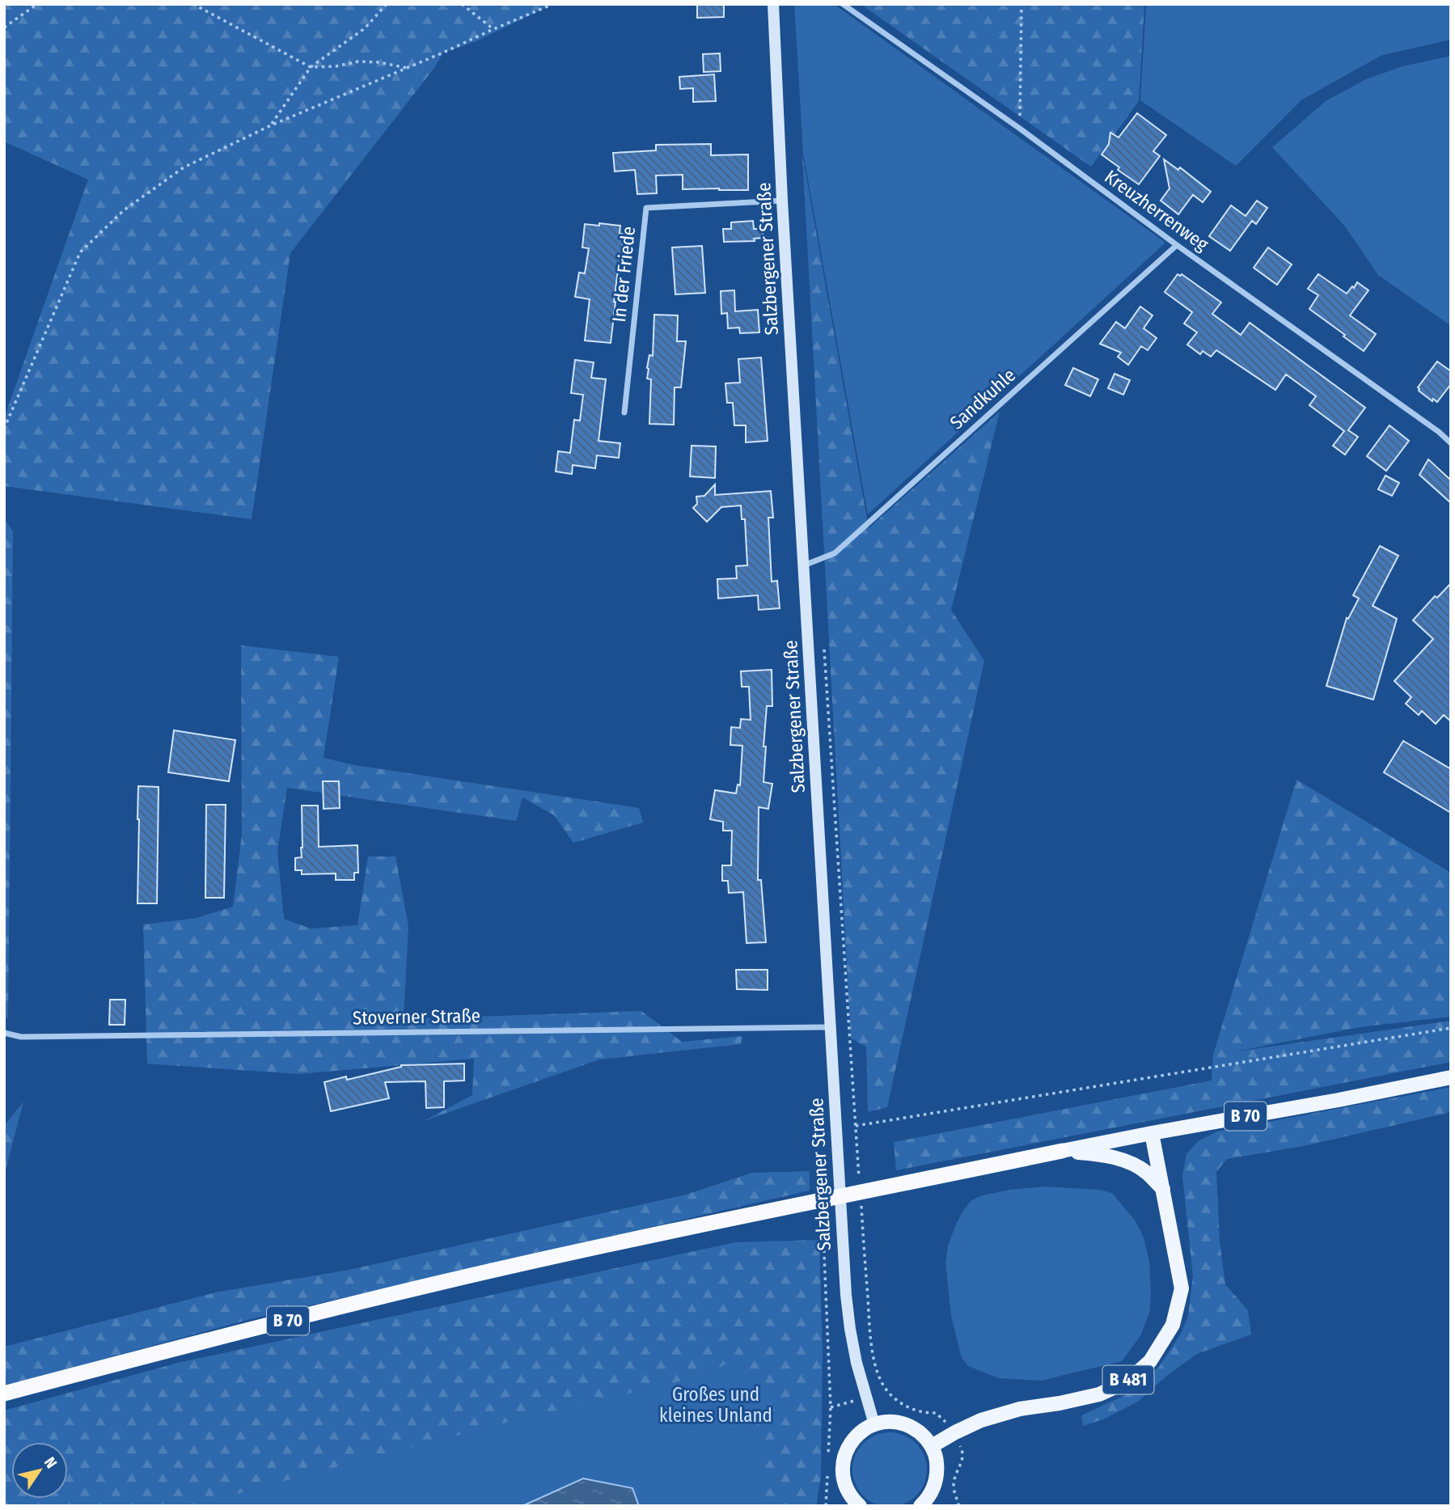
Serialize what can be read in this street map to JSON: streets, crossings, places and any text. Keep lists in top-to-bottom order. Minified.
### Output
{"streets":{"highway":["B 70"],"main road":["Salzbergener Straße","B 481"],"street":["Kreuzherrenweg","In der Friede","Sandkuhle","Stoverner Straße"]},"crossings":[["Kreuzherrenweg","Sandkuhle"],["Salzbergener Straße","In der Friede"],["Salzbergener Straße","Sandkuhle"],["Salzbergener Straße","Stoverner Straße"],["B 70","B 481"]],"parks":["Großes und kleines Unland"],"north":"top right"}
